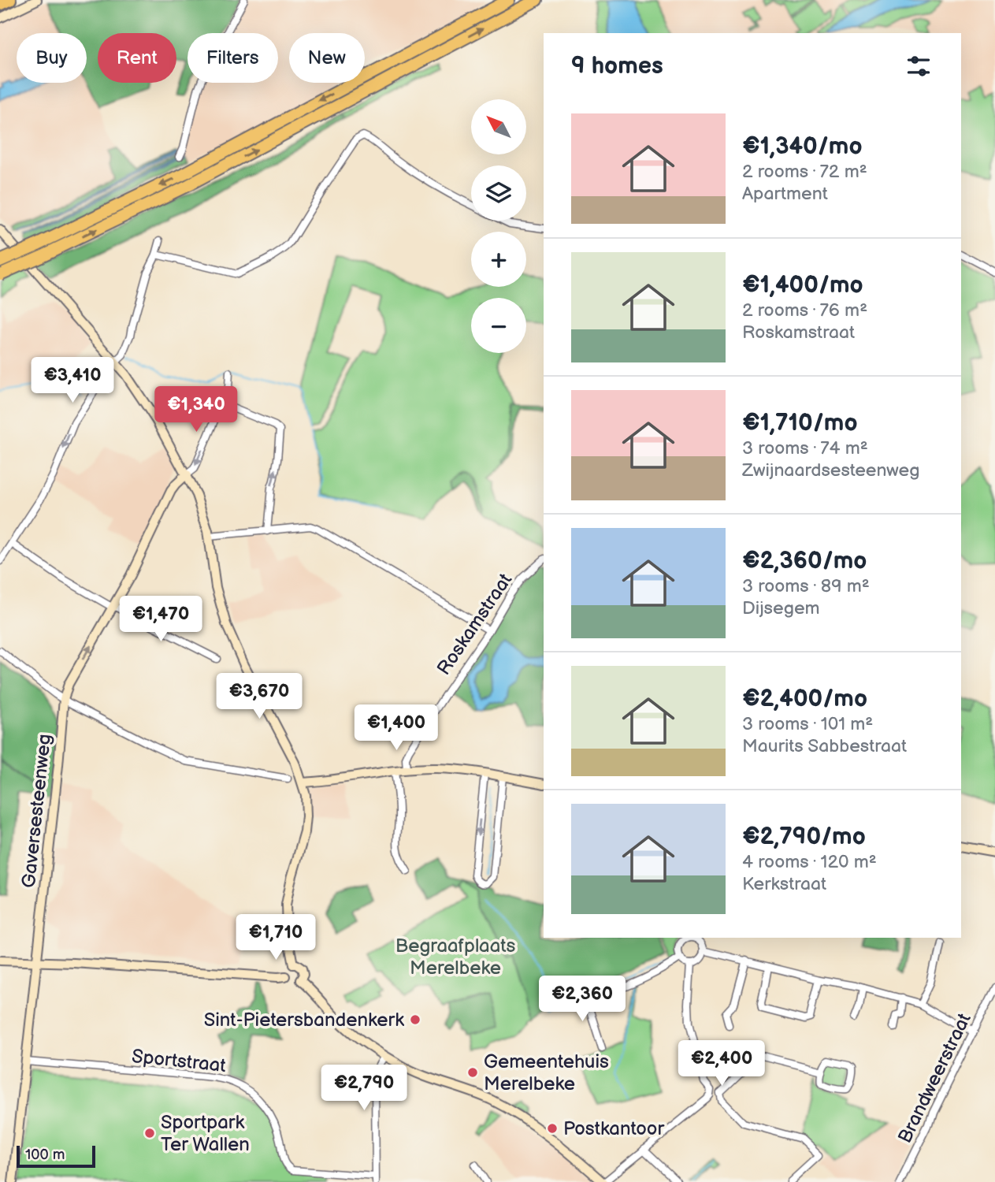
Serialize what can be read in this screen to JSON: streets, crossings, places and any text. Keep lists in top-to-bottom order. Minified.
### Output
{"streets":{"main road":["Gaversesteenweg"],"street":["Roskamstraat","Sportstraat","Brandweerstraat"]},"crossings":[["Gaversesteenweg","Sportstraat"]],"parks":["Begraafplaats Merelbeke"],"places":["Sint-Pietersbandenkerk","Gemeentehuis Merelbeke","Postkantoor","Sportpark Ter Wallen"],"scale_bar":"100 m","north":"top left","page":{"chip":["Buy","Rent","Filters","New"],"heading":"9 homes","map_buttons":["+","−"],"list":[{"name":"€1,340/mo","note":"2 rooms · 72 m² · Apartment"},{"name":"€1,400/mo","note":"2 rooms · 76 m² · Roskamstraat"},{"name":"€1,710/mo","note":"3 rooms · 74 m² · Zwijnaardsesteenweg"},{"name":"€2,360/mo","note":"3 rooms · 89 m² · Dijsegem"},{"name":"€2,400/mo","note":"3 rooms · 101 m² · Maurits Sabbestraat"},{"name":"€2,790/mo","note":"4 rooms · 120 m² · Kerkstraat"}],"price":["€3,410","€1,340","€1,470","€3,670","€1,400","€1,710","€2,360","€2,400","€2,790"],"scale":"100 m"}}
